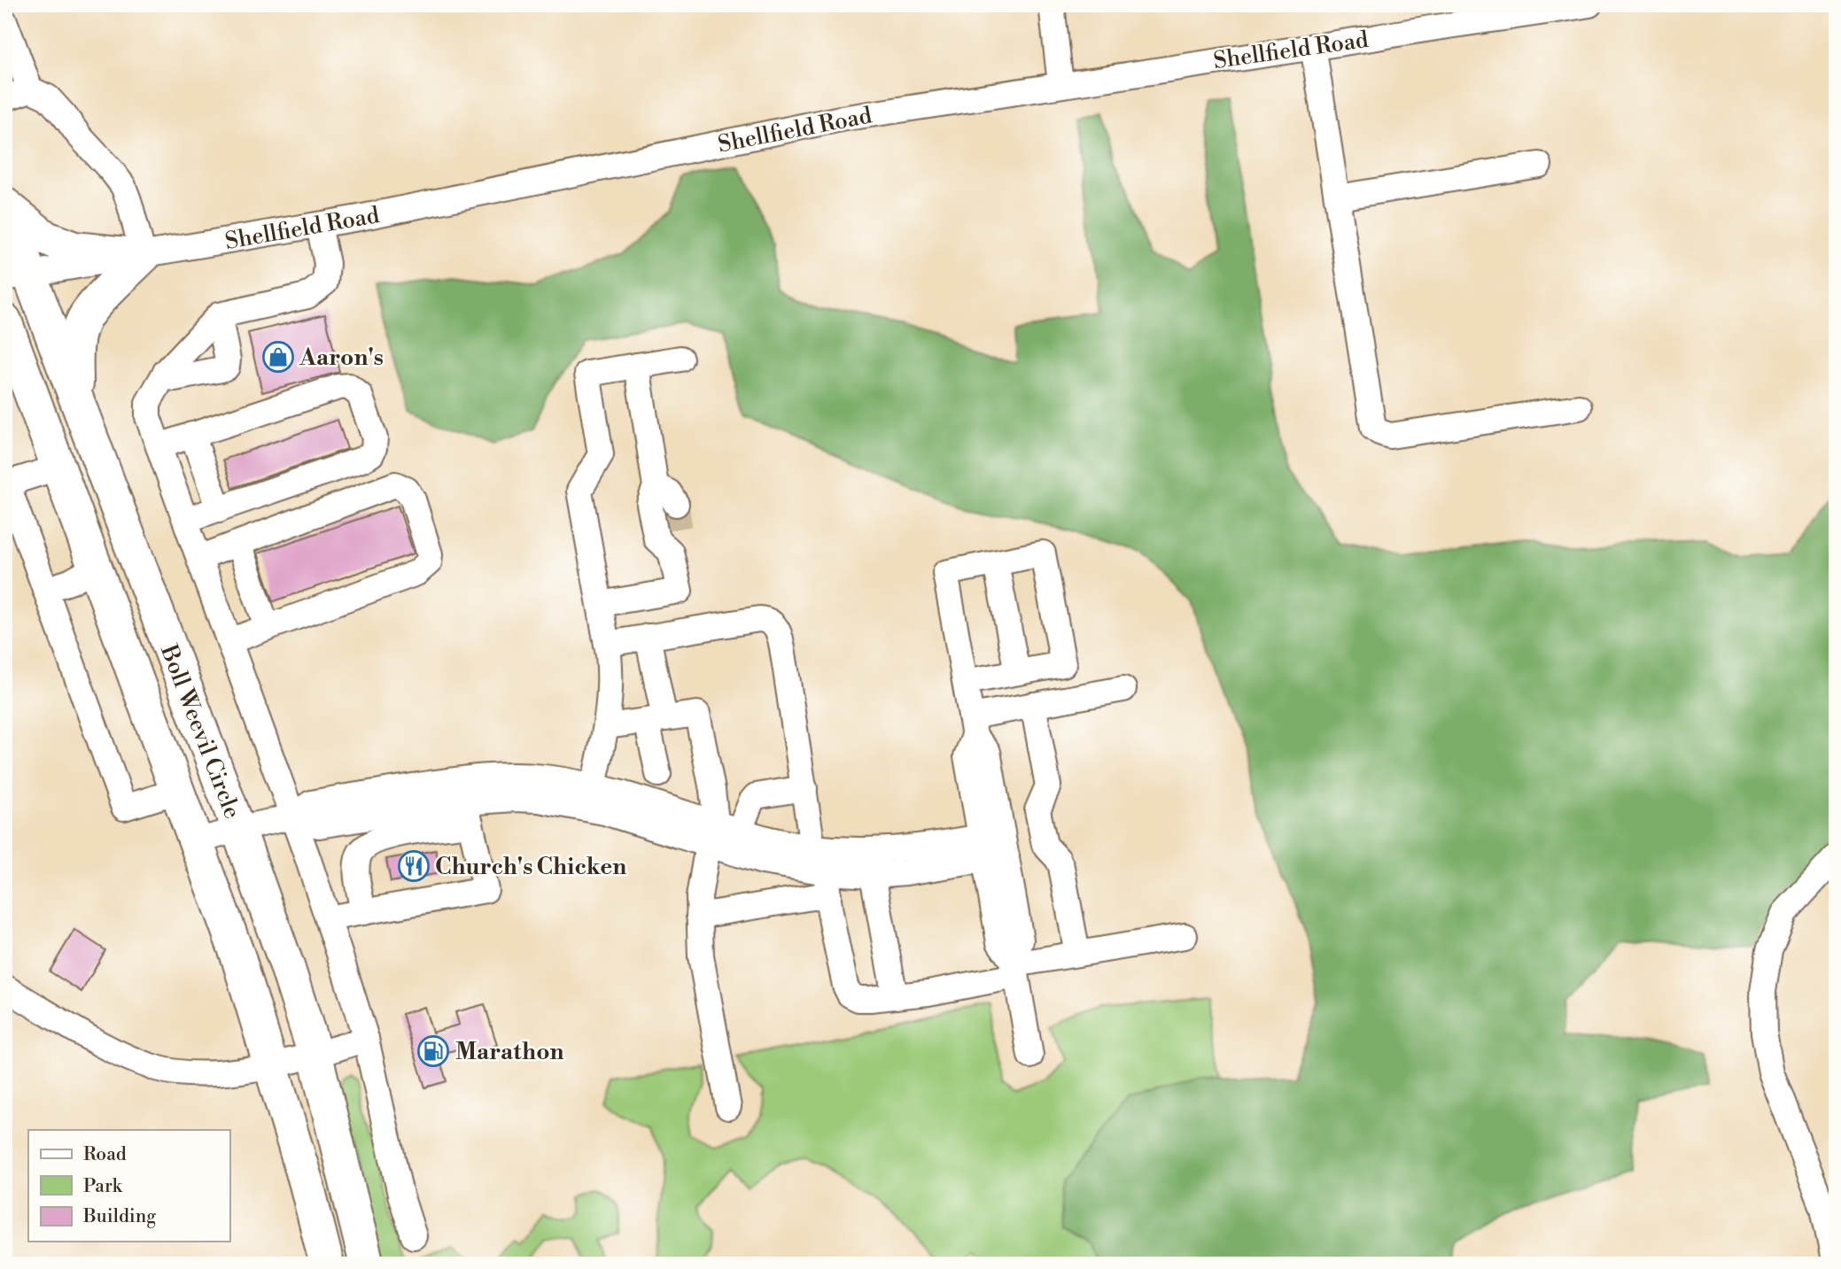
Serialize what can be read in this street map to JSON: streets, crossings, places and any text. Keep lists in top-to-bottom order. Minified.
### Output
{"streets":{"highway":["Boll Weevil Circle"],"street":["Shellfield Road"]},"crossings":[["Shellfield Road","Boll Weevil Circle"]],"places":{"shop":["Aaron's"],"restaurant":["Church's Chicken"],"fuel station":["Marathon"]},"legend":["Road","Park","Building"]}
